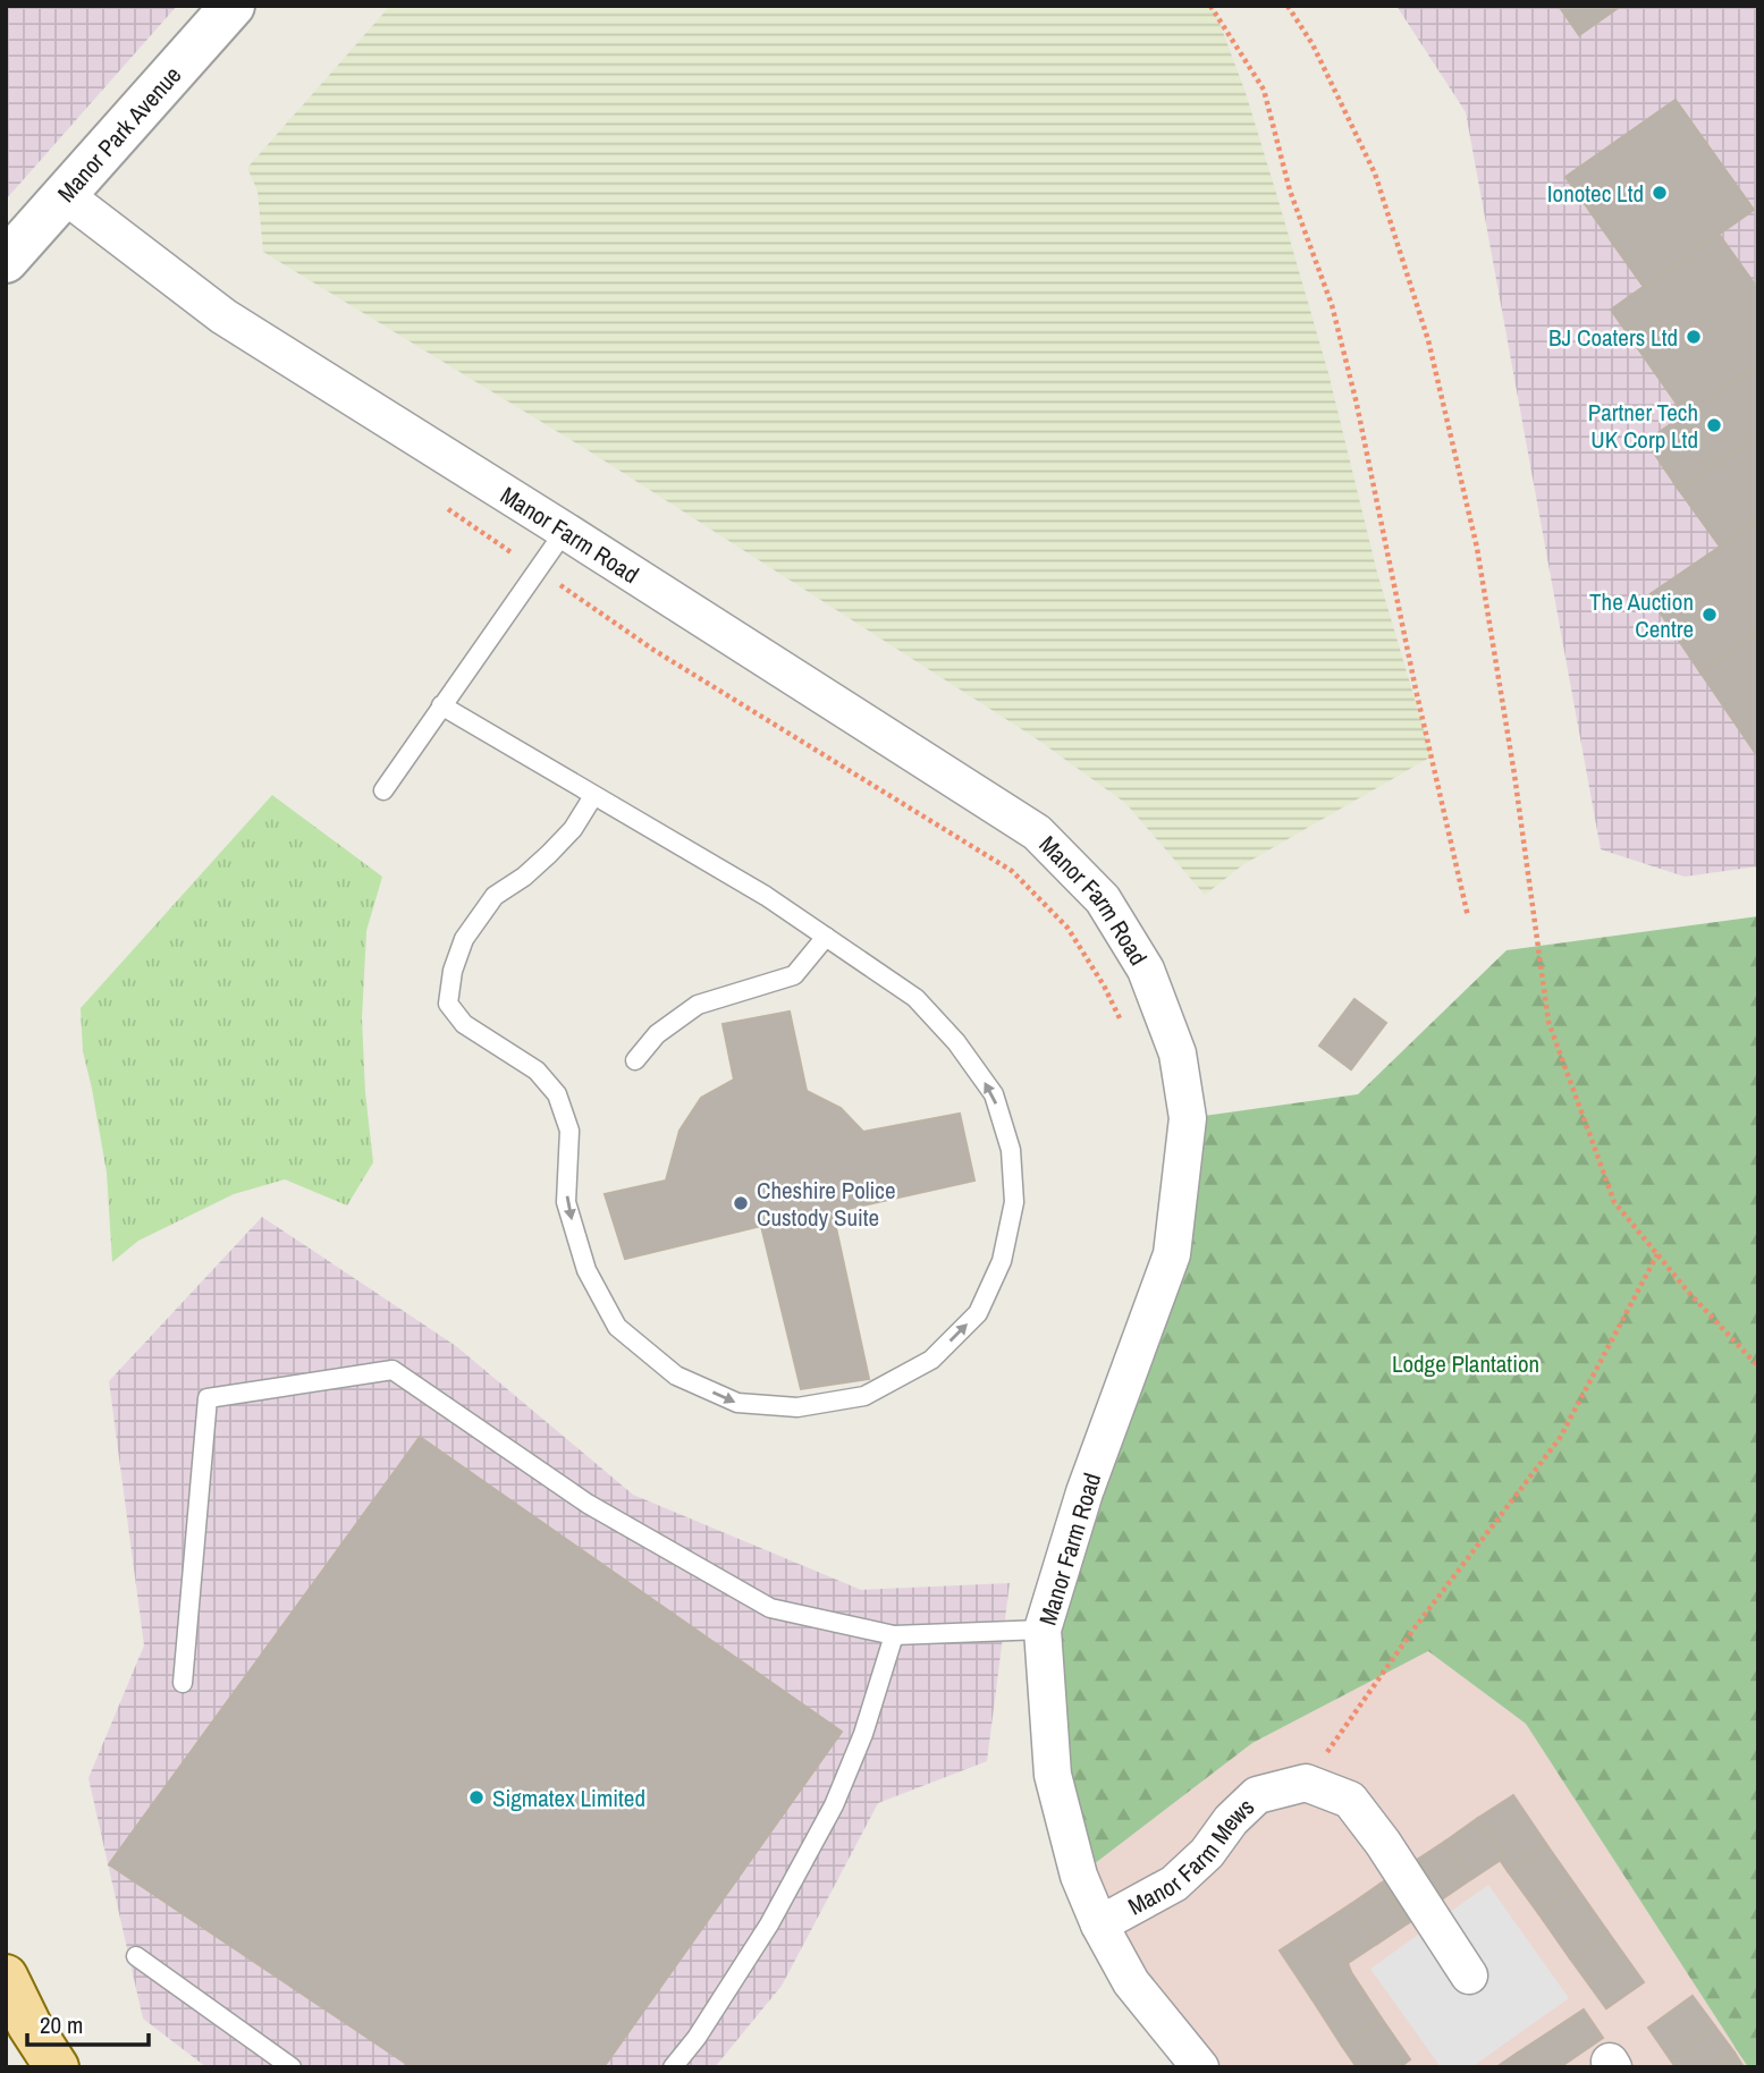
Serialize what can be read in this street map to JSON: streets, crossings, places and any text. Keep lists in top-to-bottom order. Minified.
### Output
{"streets":{"street":["Manor Park Avenue","Manor Farm Road","Manor Farm Mews"]},"crossings":[["Manor Park Avenue","Manor Farm Road"],["Manor Farm Road","Manor Farm Mews"]],"parks":["Lodge Plantation"],"places":["Ionotec Ltd","BJ Coaters Ltd","Partner Tech UK Corp Ltd","The Auction Centre","Cheshire Police Custody Suite","Sigmatex Limited"],"scale_bar":"20 m"}
